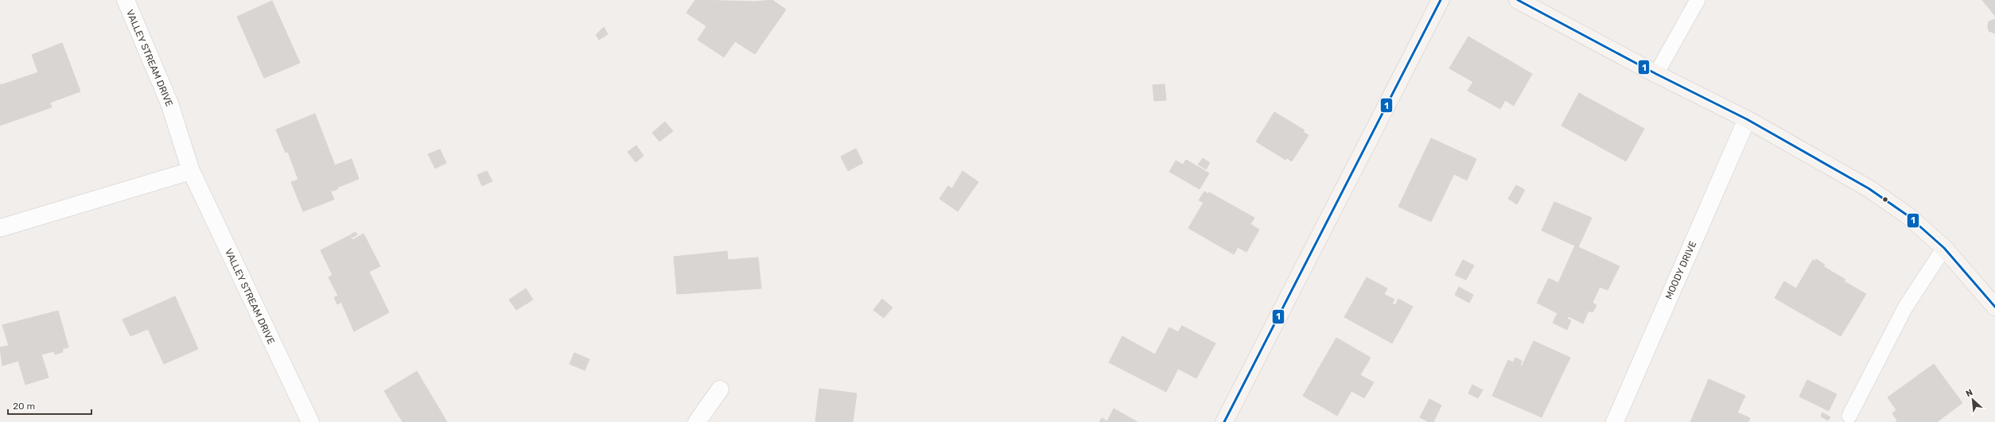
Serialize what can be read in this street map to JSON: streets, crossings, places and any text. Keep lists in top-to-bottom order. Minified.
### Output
{"streets":{"street":["VALLEY STREAM DRIVE","MOODY DRIVE"]},"lines":["transit line 1"],"scale_bar":"20 m","north":"top left"}
